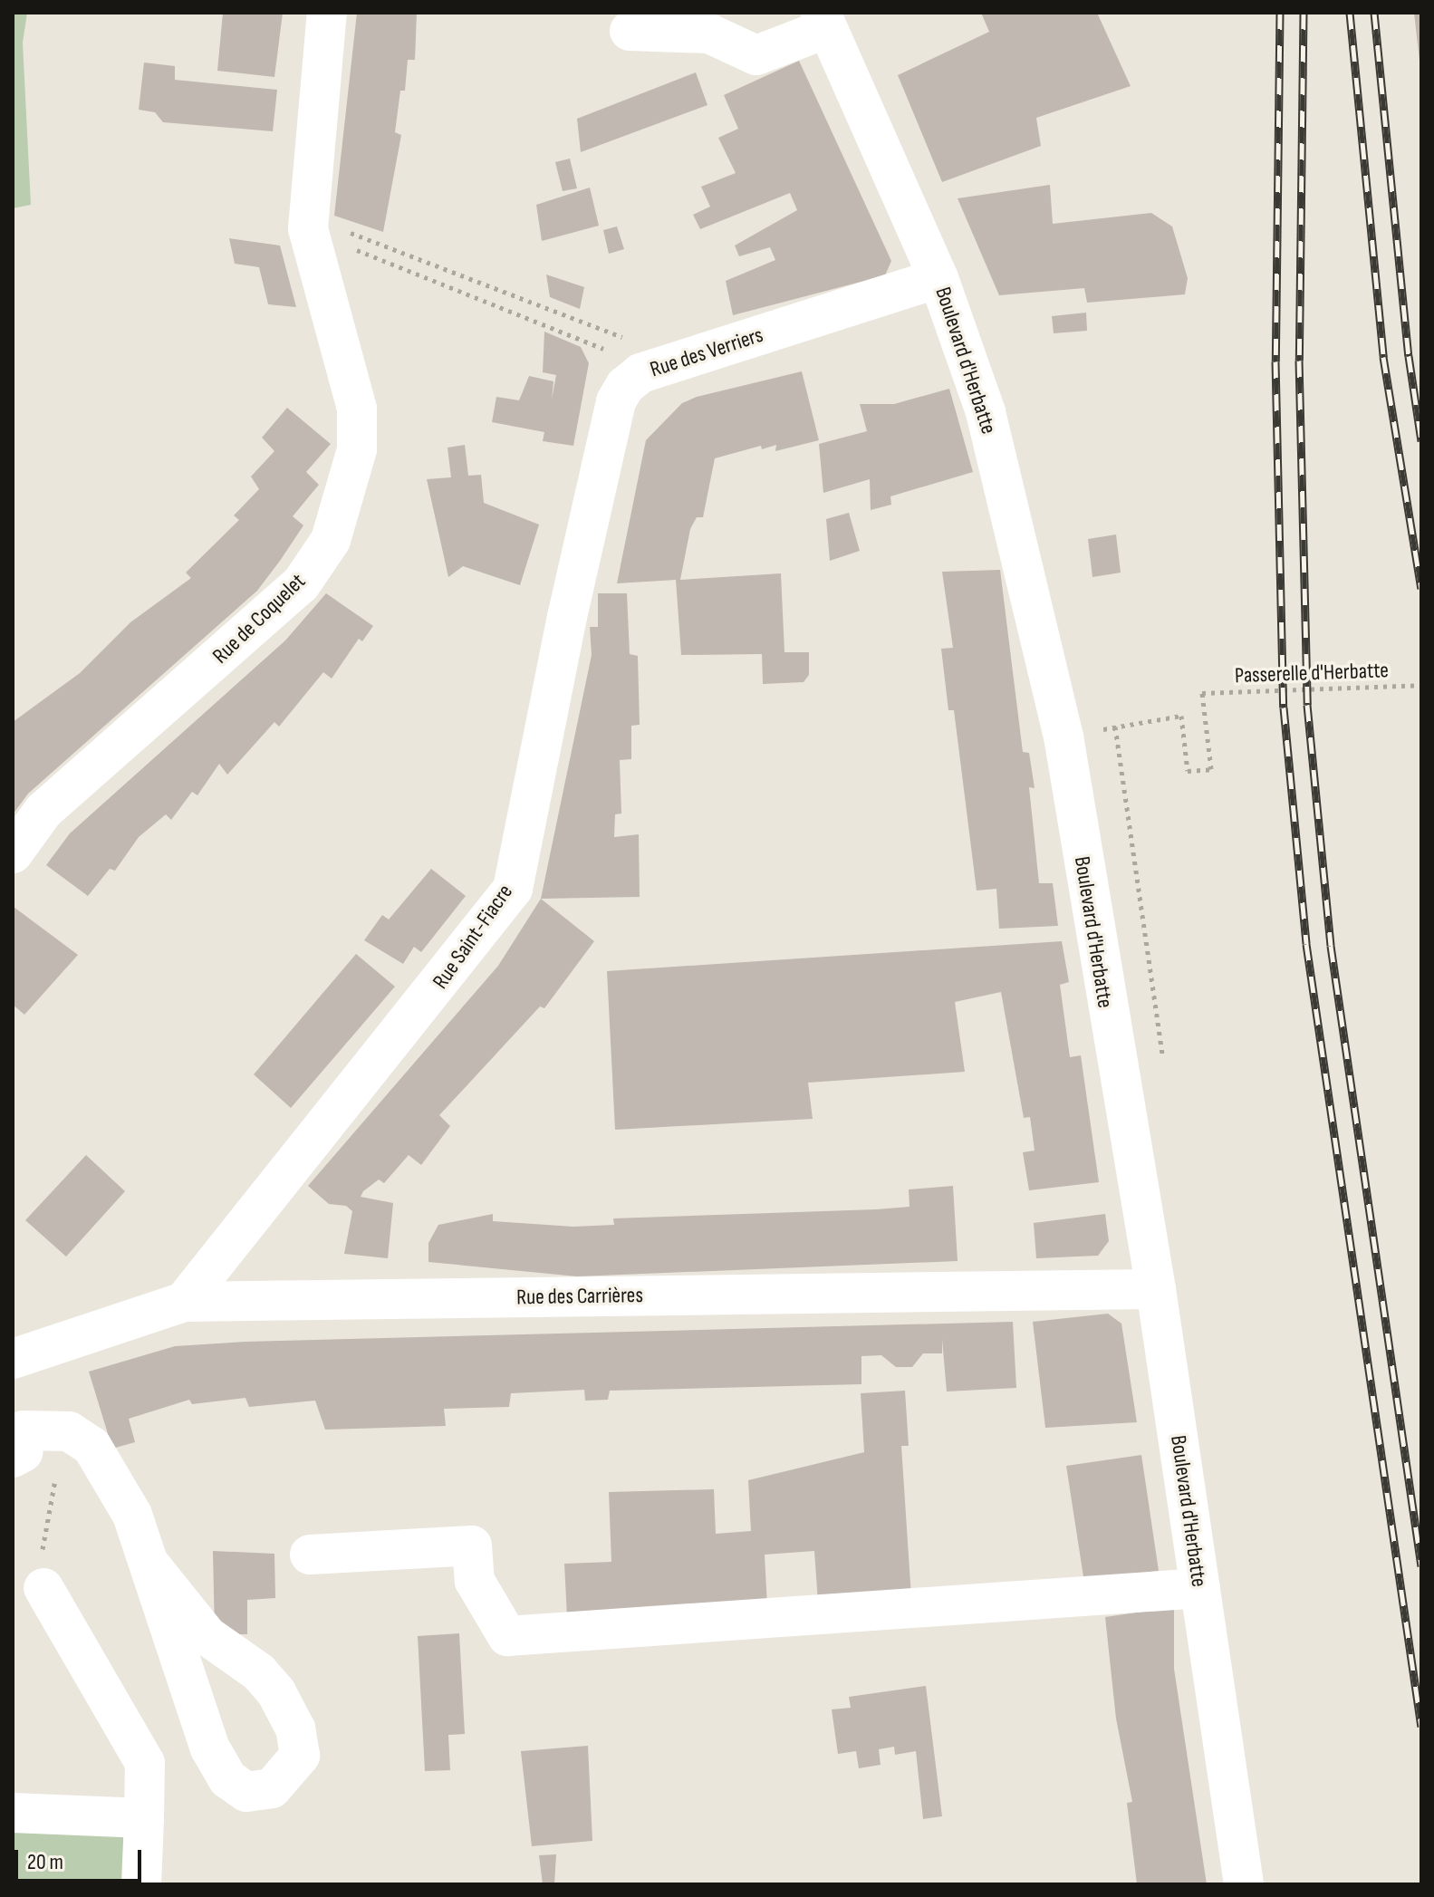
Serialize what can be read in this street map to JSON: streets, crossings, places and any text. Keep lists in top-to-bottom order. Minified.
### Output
{"streets":{"street":["Rue des Verriers","Boulevard d'Herbatte","Rue de Coquelet","Rue Saint-Fiacre","Rue des Carrières"],"path":["Passerelle d'Herbatte"]},"crossings":[["Rue des Verriers","Boulevard d'Herbatte"],["Rue des Verriers","Rue Saint-Fiacre"],["Boulevard d'Herbatte","Rue des Carrières"],["Rue Saint-Fiacre","Rue des Carrières"]],"scale_bar":"20 m"}
